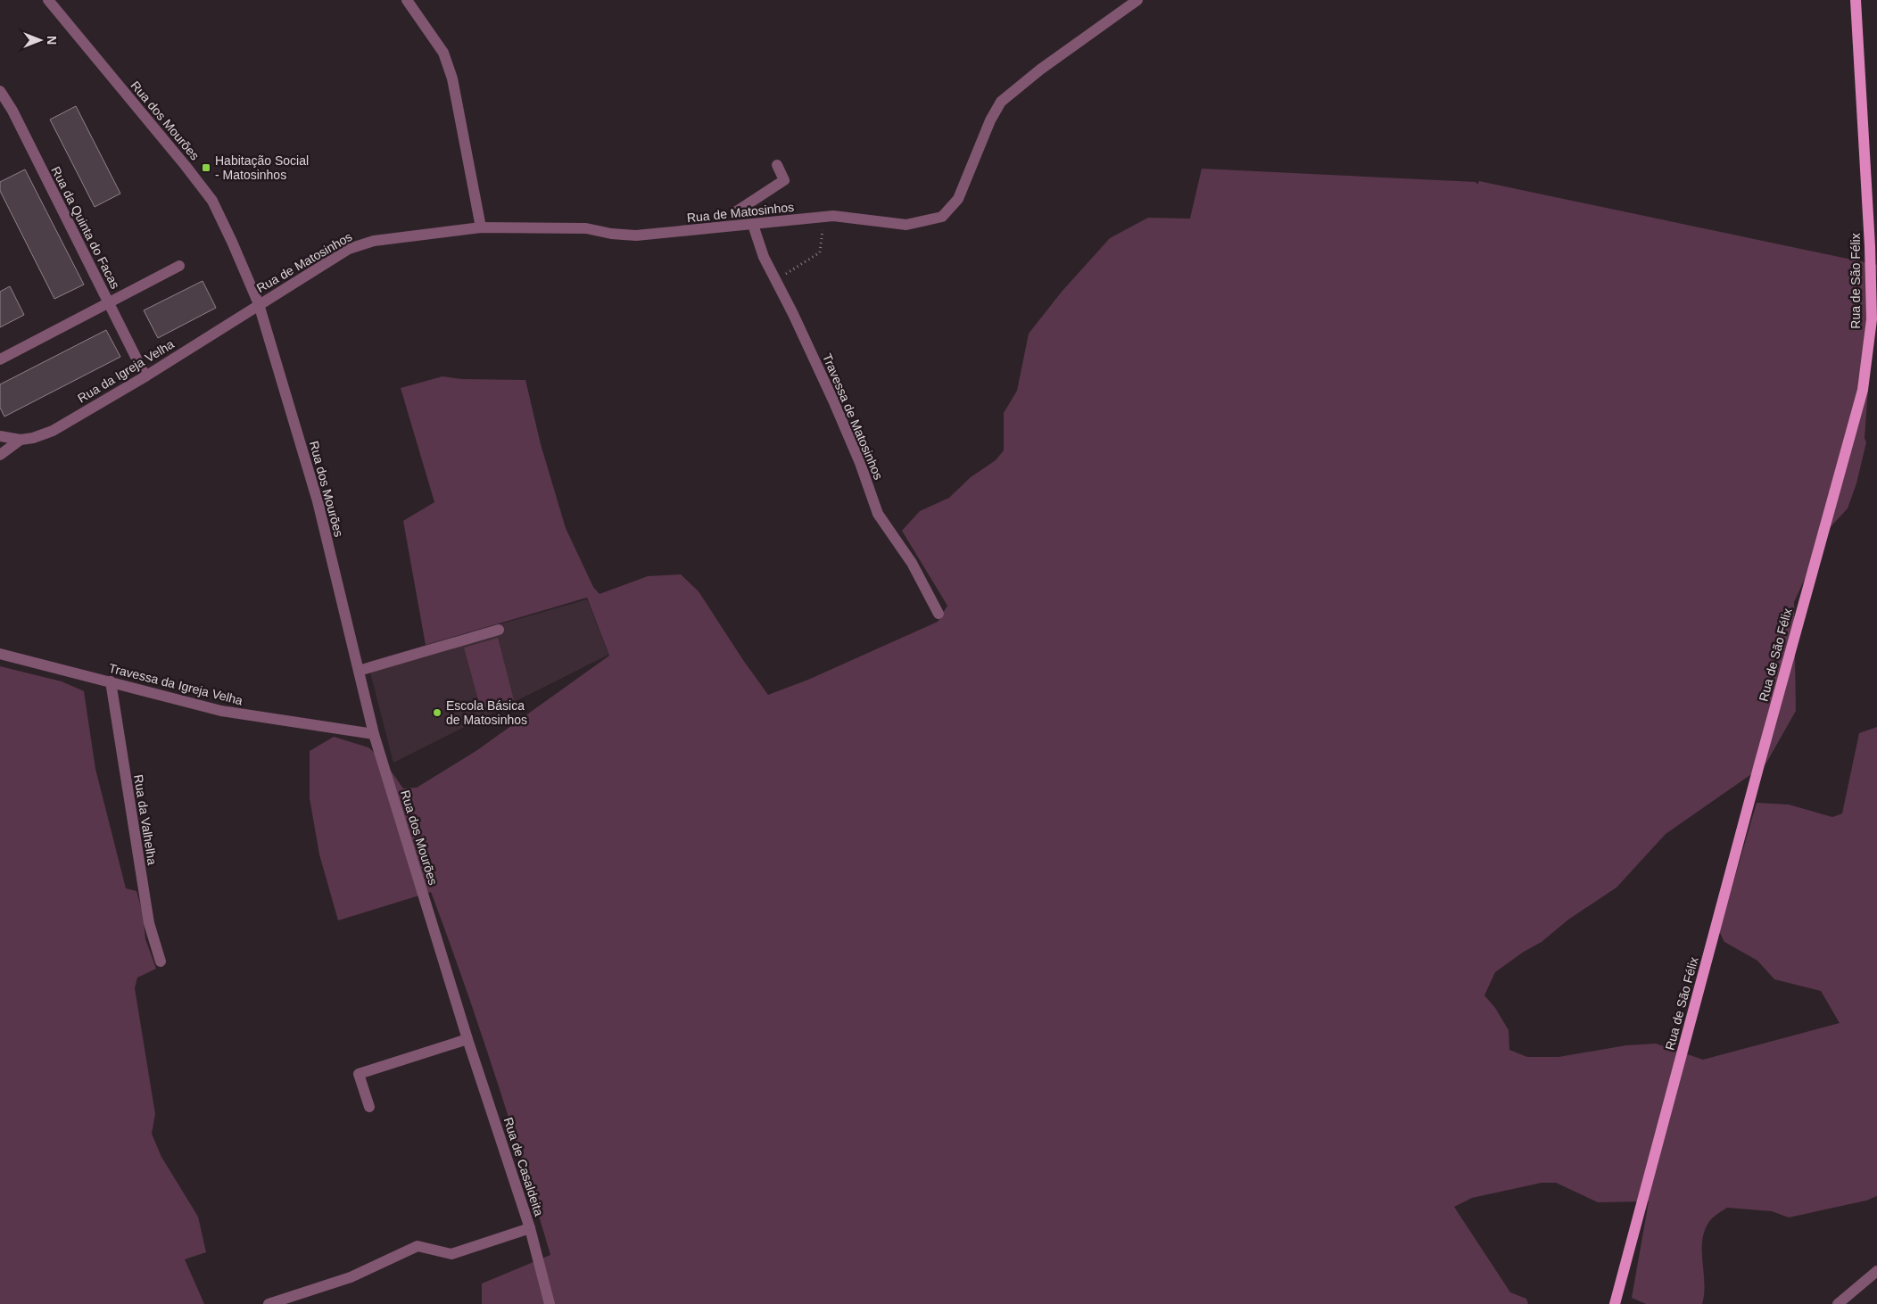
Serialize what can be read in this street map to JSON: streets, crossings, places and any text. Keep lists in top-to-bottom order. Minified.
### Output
{"streets":{"main road":["Rua de São Félix"],"street":["Rua dos Mourões","Rua de Matosinhos","Rua da Quinta do Facas","Rua da Igreja Velha","Travessa de Matosinhos","Travessa da Igreja Velha","Rua da Valhelha","Rua de Casaldeita"]},"crossings":[["Rua dos Mourões","Rua de Matosinhos"],["Rua dos Mourões","Rua da Igreja Velha"],["Rua dos Mourões","Travessa da Igreja Velha"],["Rua dos Mourões","Rua de Casaldeita"],["Rua de Matosinhos","Rua da Igreja Velha"],["Rua de Matosinhos","Travessa de Matosinhos"],["Rua da Quinta do Facas","Rua da Igreja Velha"],["Travessa da Igreja Velha","Rua da Valhelha"]],"places":{"transit":["Habitação Social - Matosinhos"],"other":["Escola Básica de Matosinhos"]},"north":"right"}
